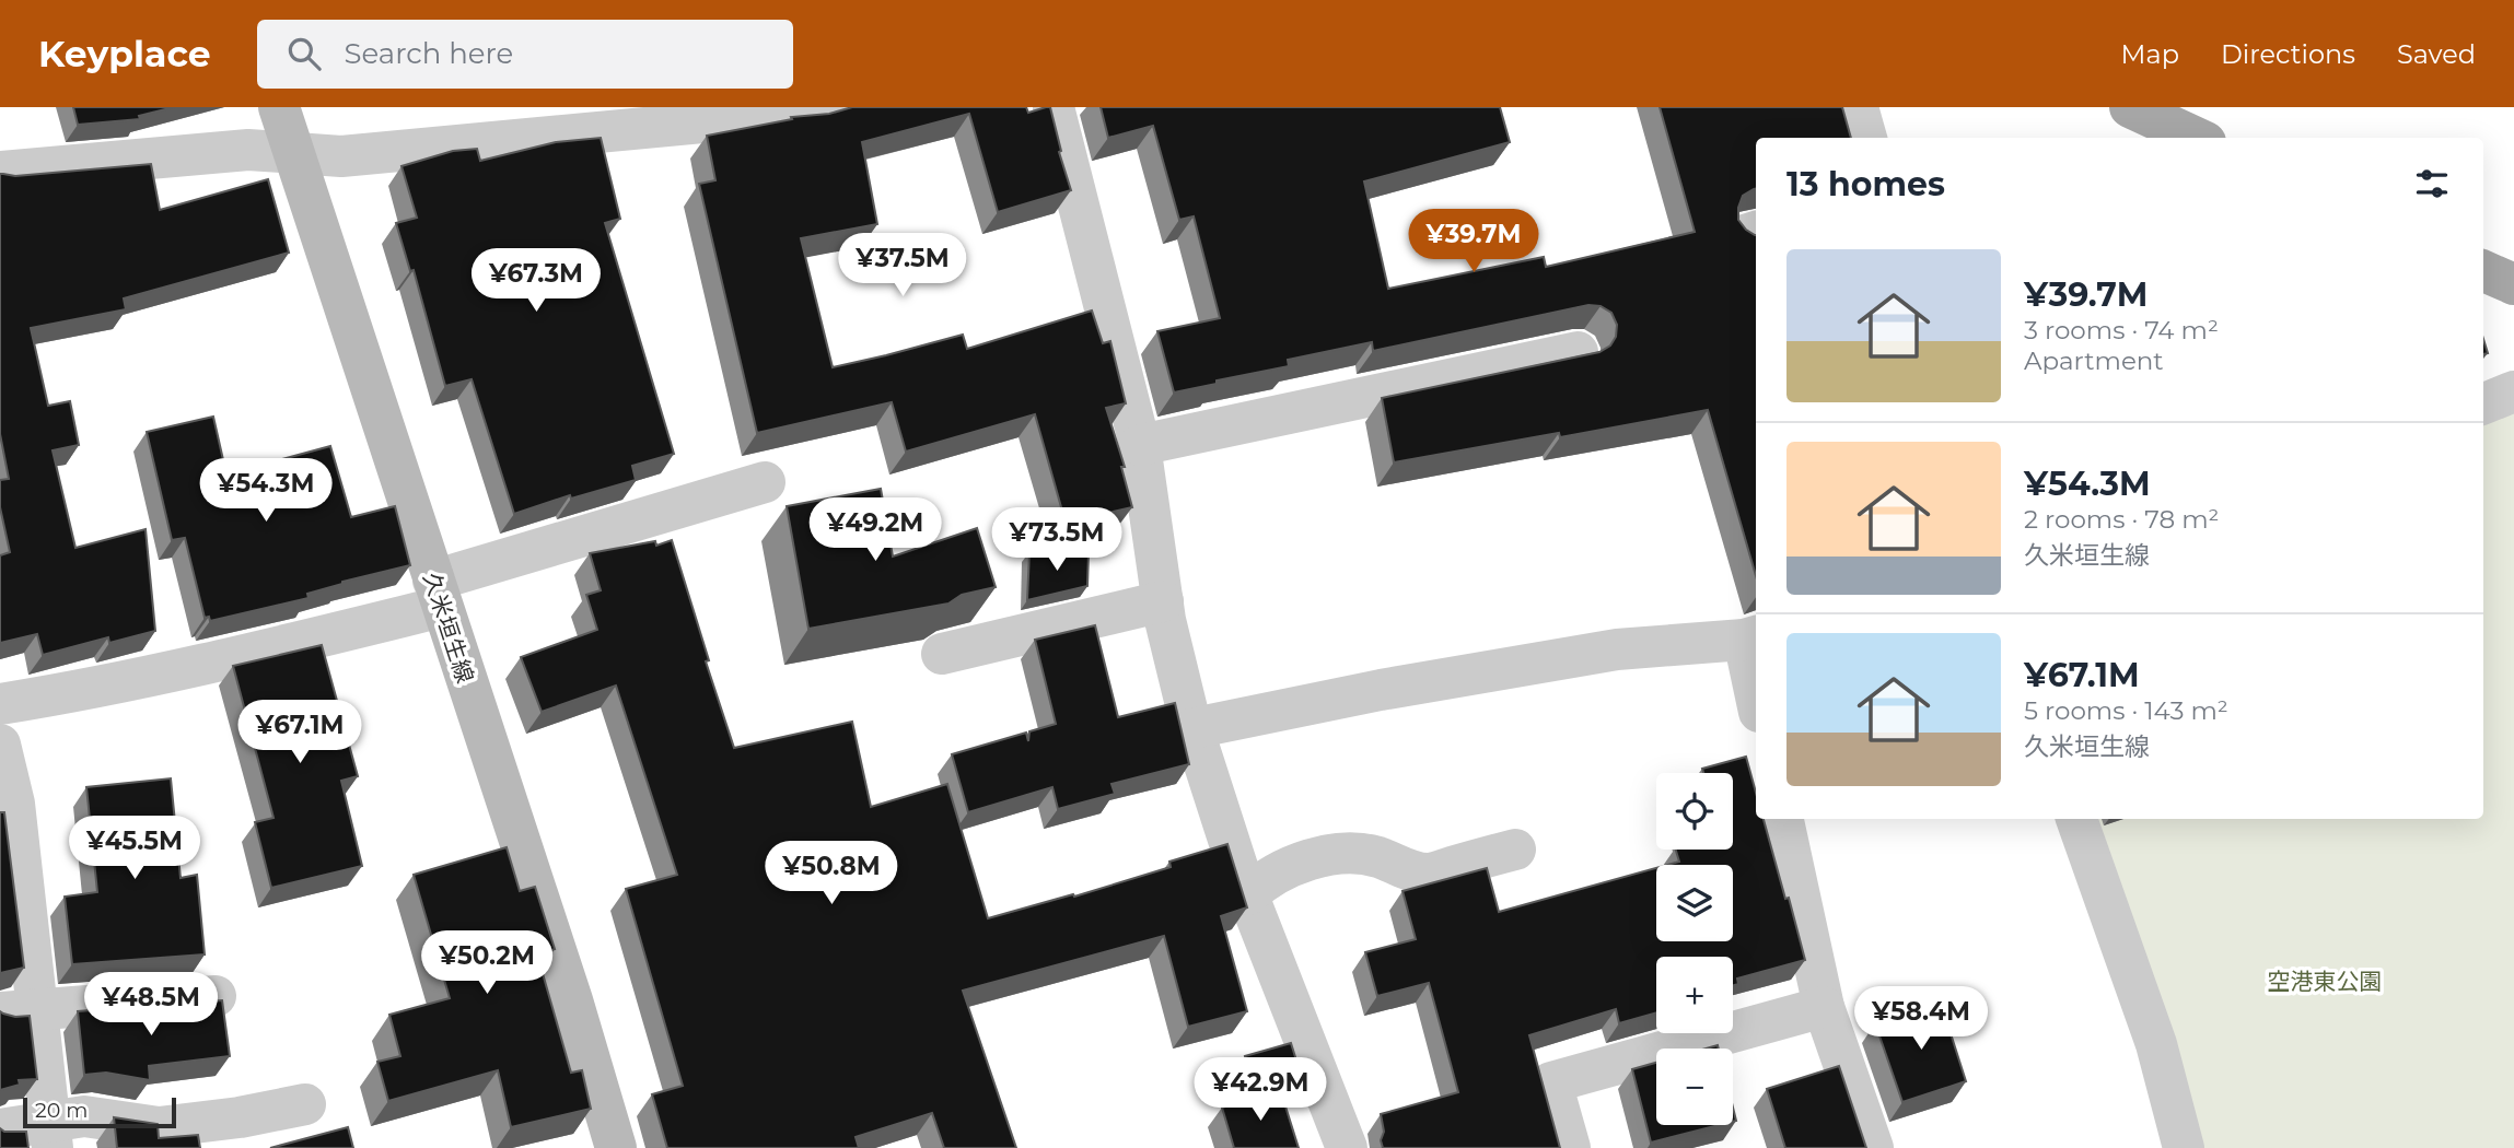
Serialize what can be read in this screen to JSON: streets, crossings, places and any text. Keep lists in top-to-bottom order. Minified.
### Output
{"streets":{"main road":["久米垣生線"]},"parks":["空港東公園"],"scale_bar":"20 m","page":{"header":"Keyplace","search":"Search here","nav":["Map","Directions","Saved"],"heading":"13 homes","price":["¥39.7M","¥37.5M","¥67.3M","¥54.3M","¥49.2M","¥73.5M","¥67.1M","¥45.5M","¥50.8M","¥50.2M","¥48.5M","¥58.4M","¥42.9M"],"list":[{"name":"¥39.7M","note":"3 rooms · 74 m² · Apartment"},{"name":"¥54.3M","note":"2 rooms · 78 m² · 久米垣生線"},{"name":"¥67.1M","note":"5 rooms · 143 m² · 久米垣生線"}],"map_buttons":["+","−"],"scale":"20 m"}}
